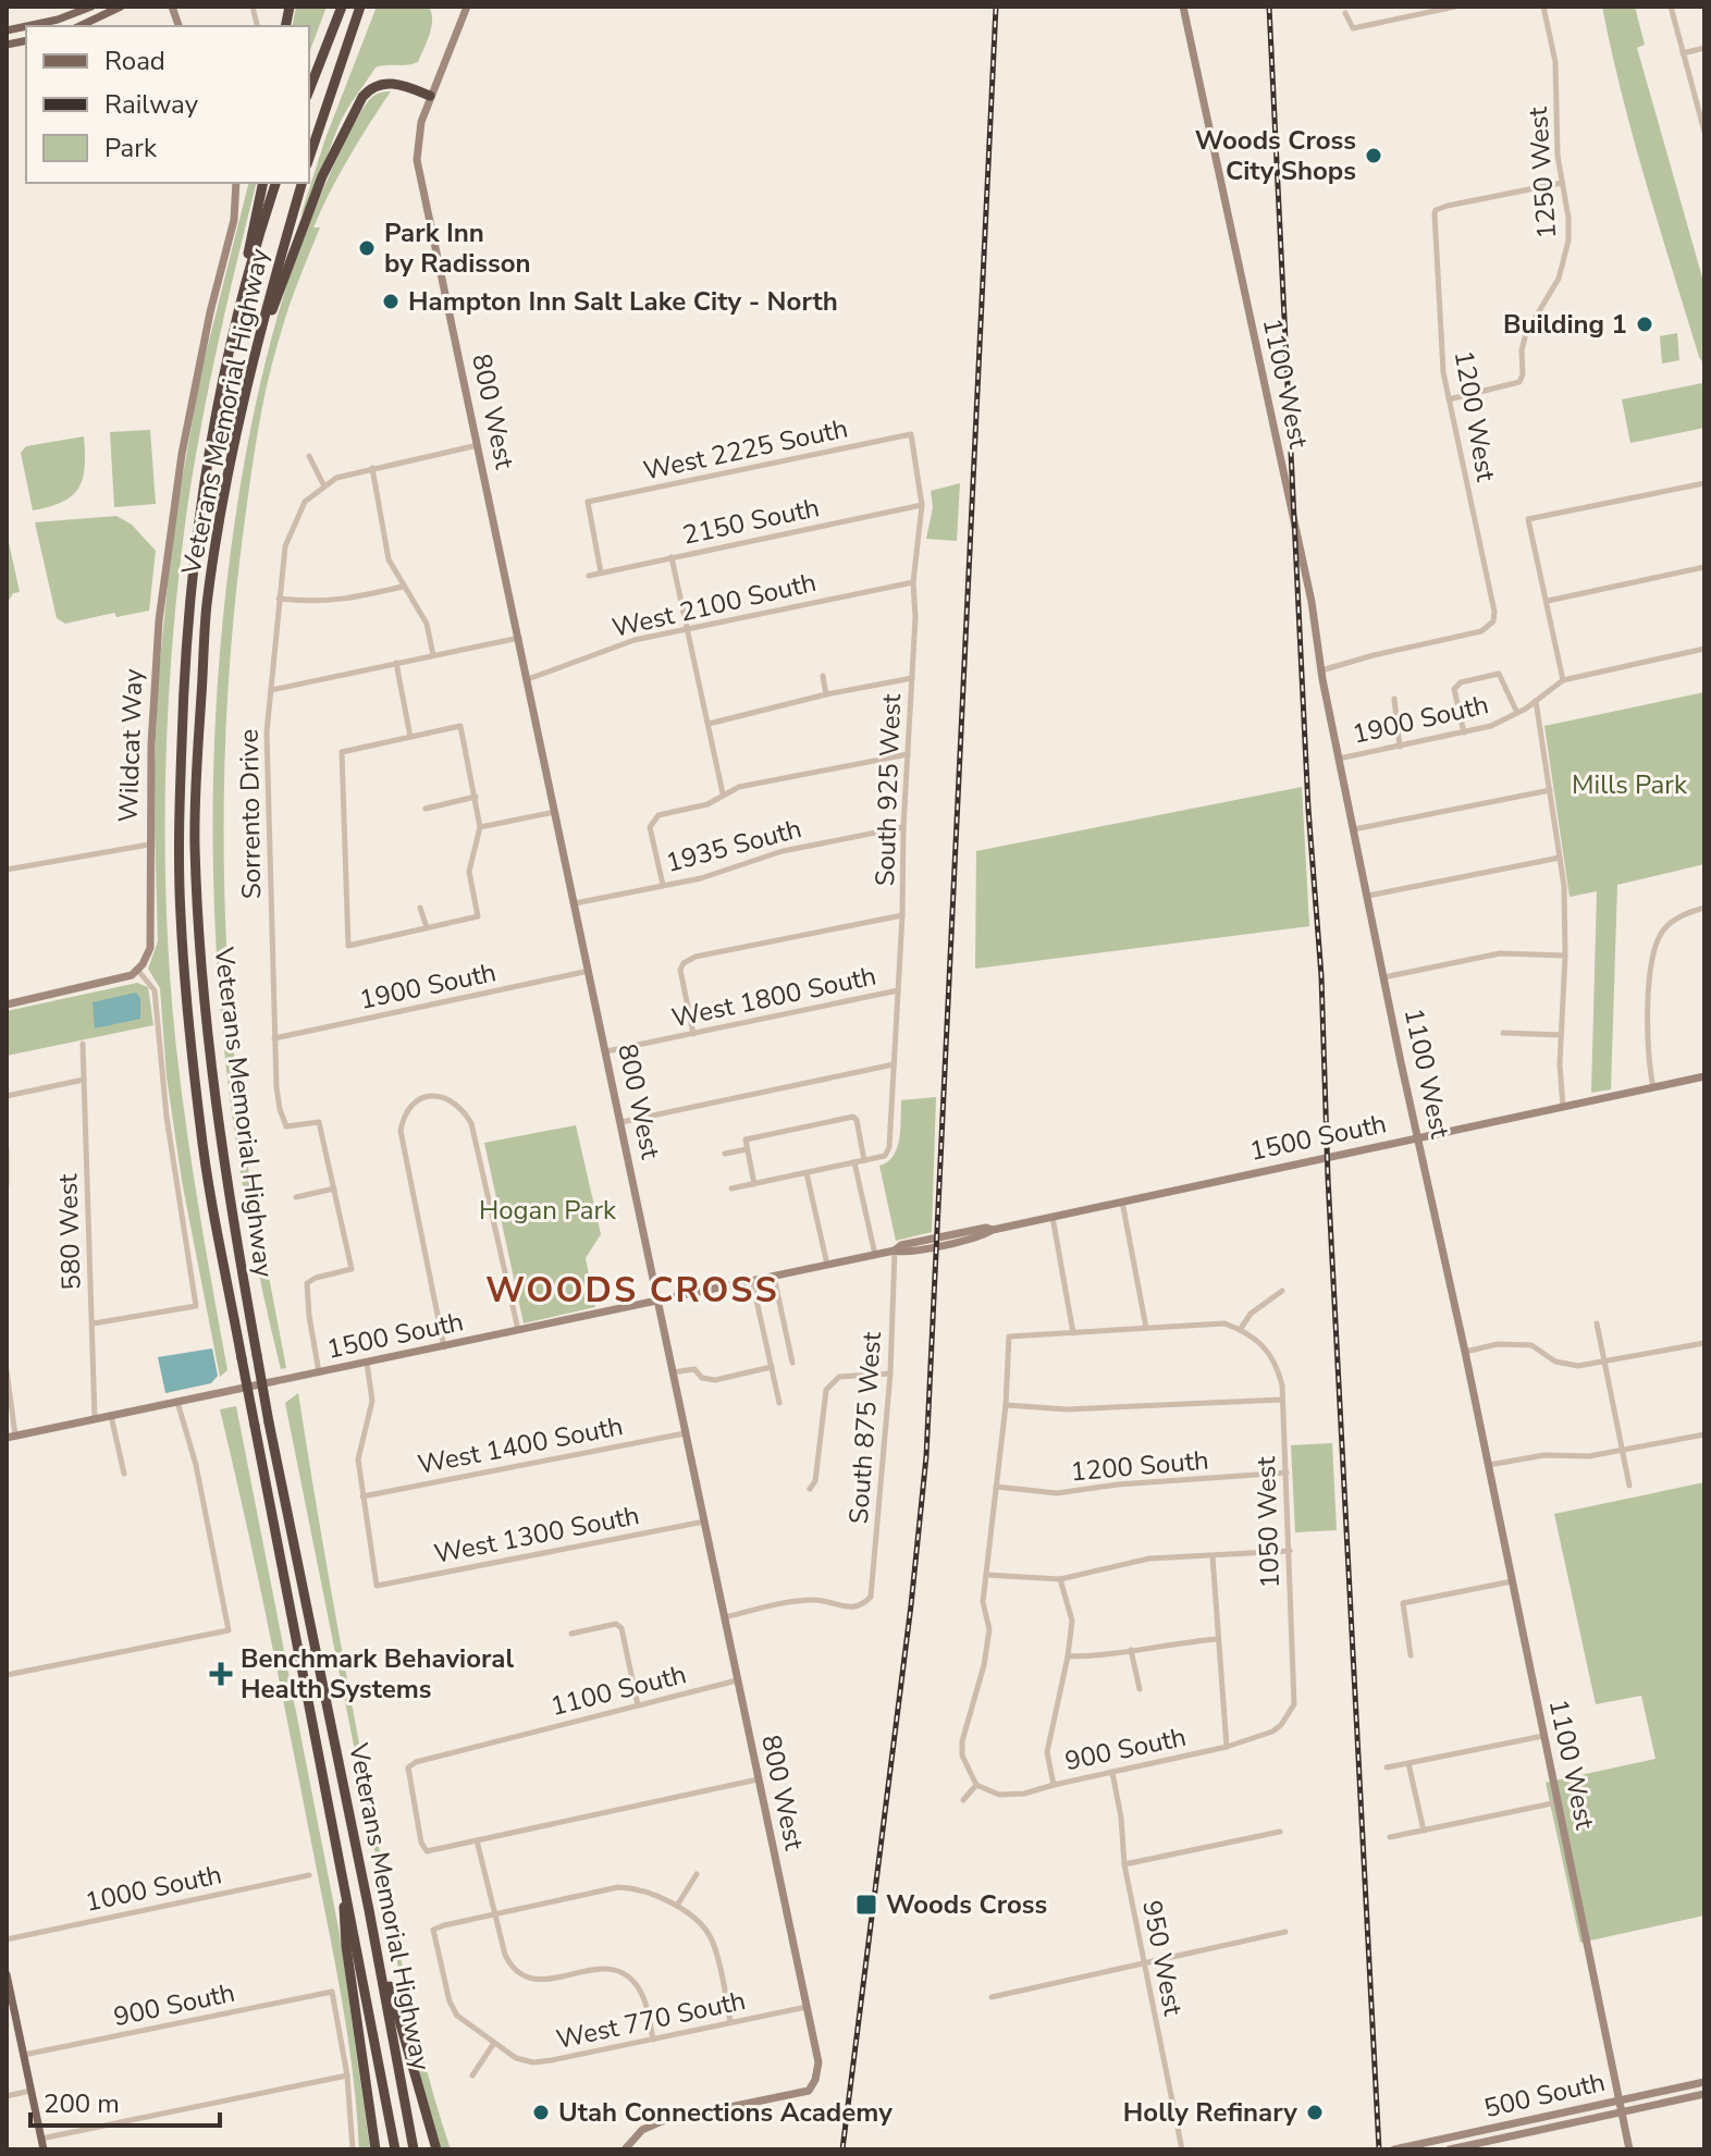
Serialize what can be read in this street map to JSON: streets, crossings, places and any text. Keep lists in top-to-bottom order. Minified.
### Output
{"streets":{"highway":["Veterans Memorial Highway"],"street":["1250 West","1100 West","800 West","1200 West","West 2225 South","2150 South","West 2100 South","1900 South","Wildcat Way","South 925 West","Sorrento Drive","1935 South","West 1800 South","1500 South","580 West","South 875 West","West 1400 South","1200 South","1050 West","West 1300 South","1100 South","900 South","1000 South","950 West","West 770 South","500 South"]},"crossings":[["1250 West","1200 West"],["1100 West","1200 West"],["1100 West","1900 South"],["1100 West","1500 South"],["1100 West","500 South"],["800 West","West 2100 South"],["800 West","1900 South"],["800 West","1935 South"],["800 West","West 1800 South"],["800 West","1500 South"],["800 West","South 875 West"],["800 West","West 1400 South"],["800 West","West 1300 South"],["800 West","1100 South"],["800 West","West 770 South"],["West 2225 South","2150 South"],["West 2225 South","South 925 West"],["2150 South","South 925 West"],["West 2100 South","South 925 West"],["1900 South","Sorrento Drive"],["South 925 West","1935 South"],["South 925 West","West 1800 South"],["Sorrento Drive","1500 South"],["1500 South","580 West"],["1500 South","South 875 West"],["West 1400 South","West 1300 South"],["1200 South","1050 West"],["1050 West","900 South"],["900 South","950 West"]],"districts":["WOODS CROSS"],"parks":["Mills Park","Hogan Park"],"places":{"other":["Woods Cross City Shops","Park Inn by Radisson","Hampton Inn Salt Lake City - North","Building 1","Utah Connections Academy","Holly Refinary"],"health":["Benchmark Behavioral Health Systems"],"transit":["Woods Cross"]},"legend":["Road","Railway","Park"],"scale_bar":"200 m"}
